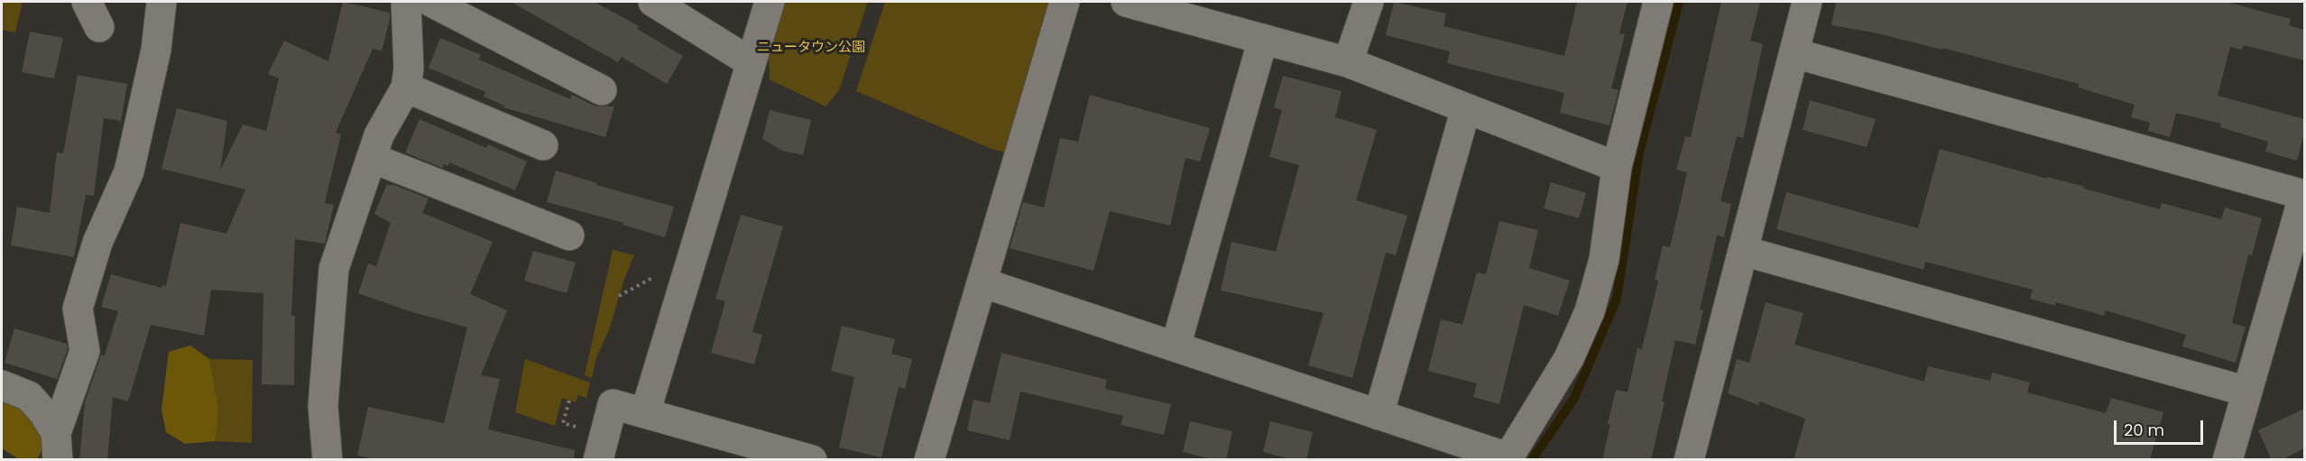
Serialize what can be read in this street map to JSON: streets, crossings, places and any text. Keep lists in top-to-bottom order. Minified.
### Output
{"parks":["ニュータウン公園"],"scale_bar":"20 m"}
